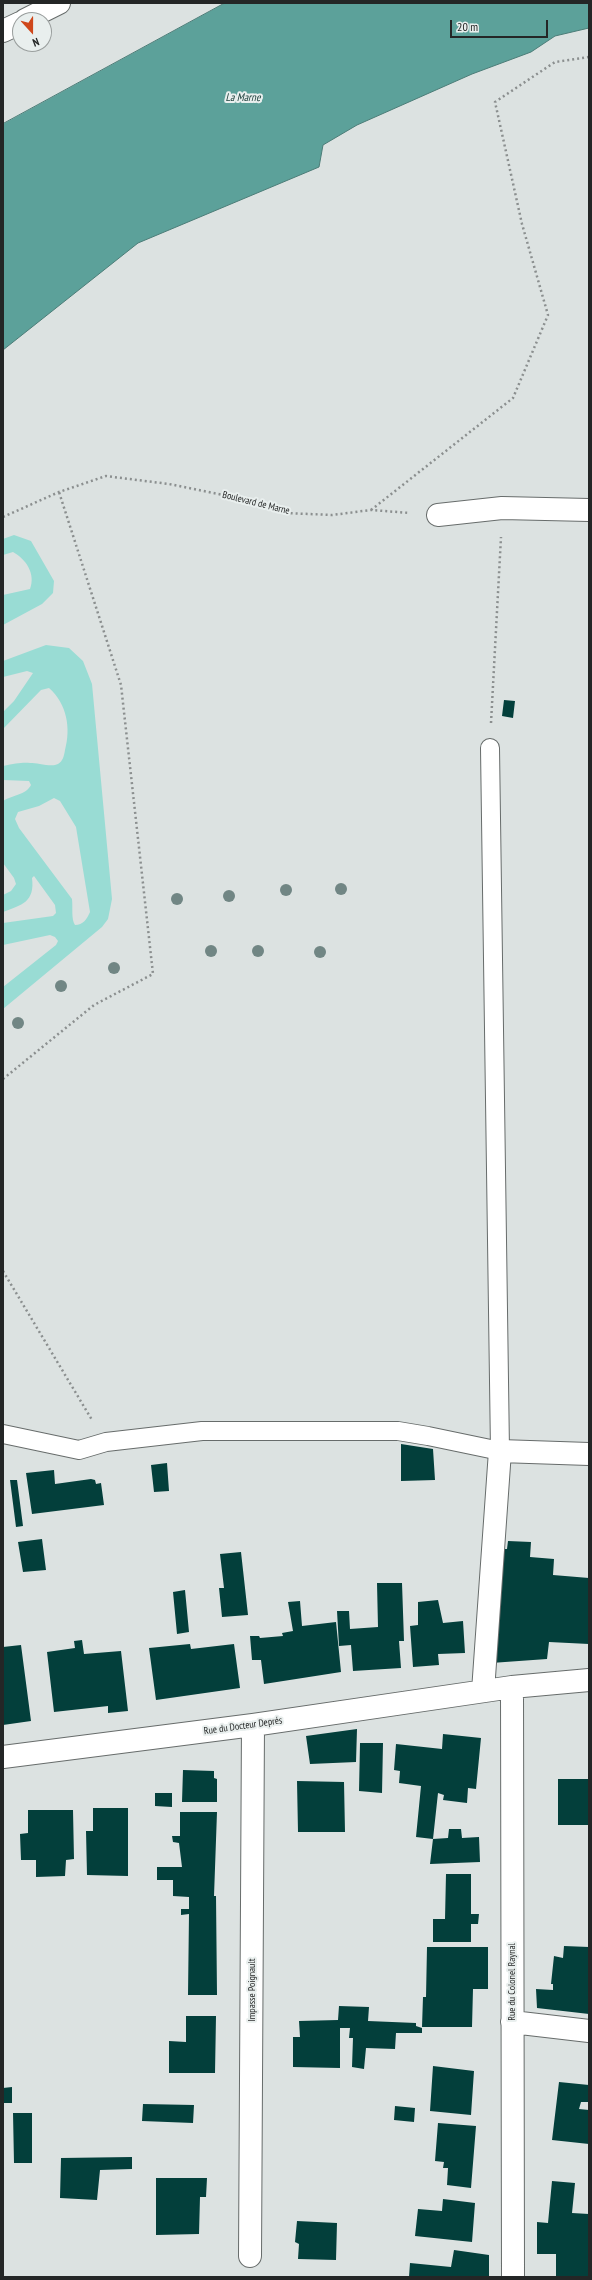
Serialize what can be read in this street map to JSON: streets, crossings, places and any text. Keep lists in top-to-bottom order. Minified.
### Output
{"streets":{"street":["Rue du Docteur Deprés","Rue du Colonel Raynal","Impasse Poignault"],"path":["Boulevard de Marne"]},"crossings":[["Rue du Docteur Deprés","Rue du Colonel Raynal"],["Rue du Docteur Deprés","Impasse Poignault"]],"water":["La Marne"],"scale_bar":"20 m","north":"bottom"}
